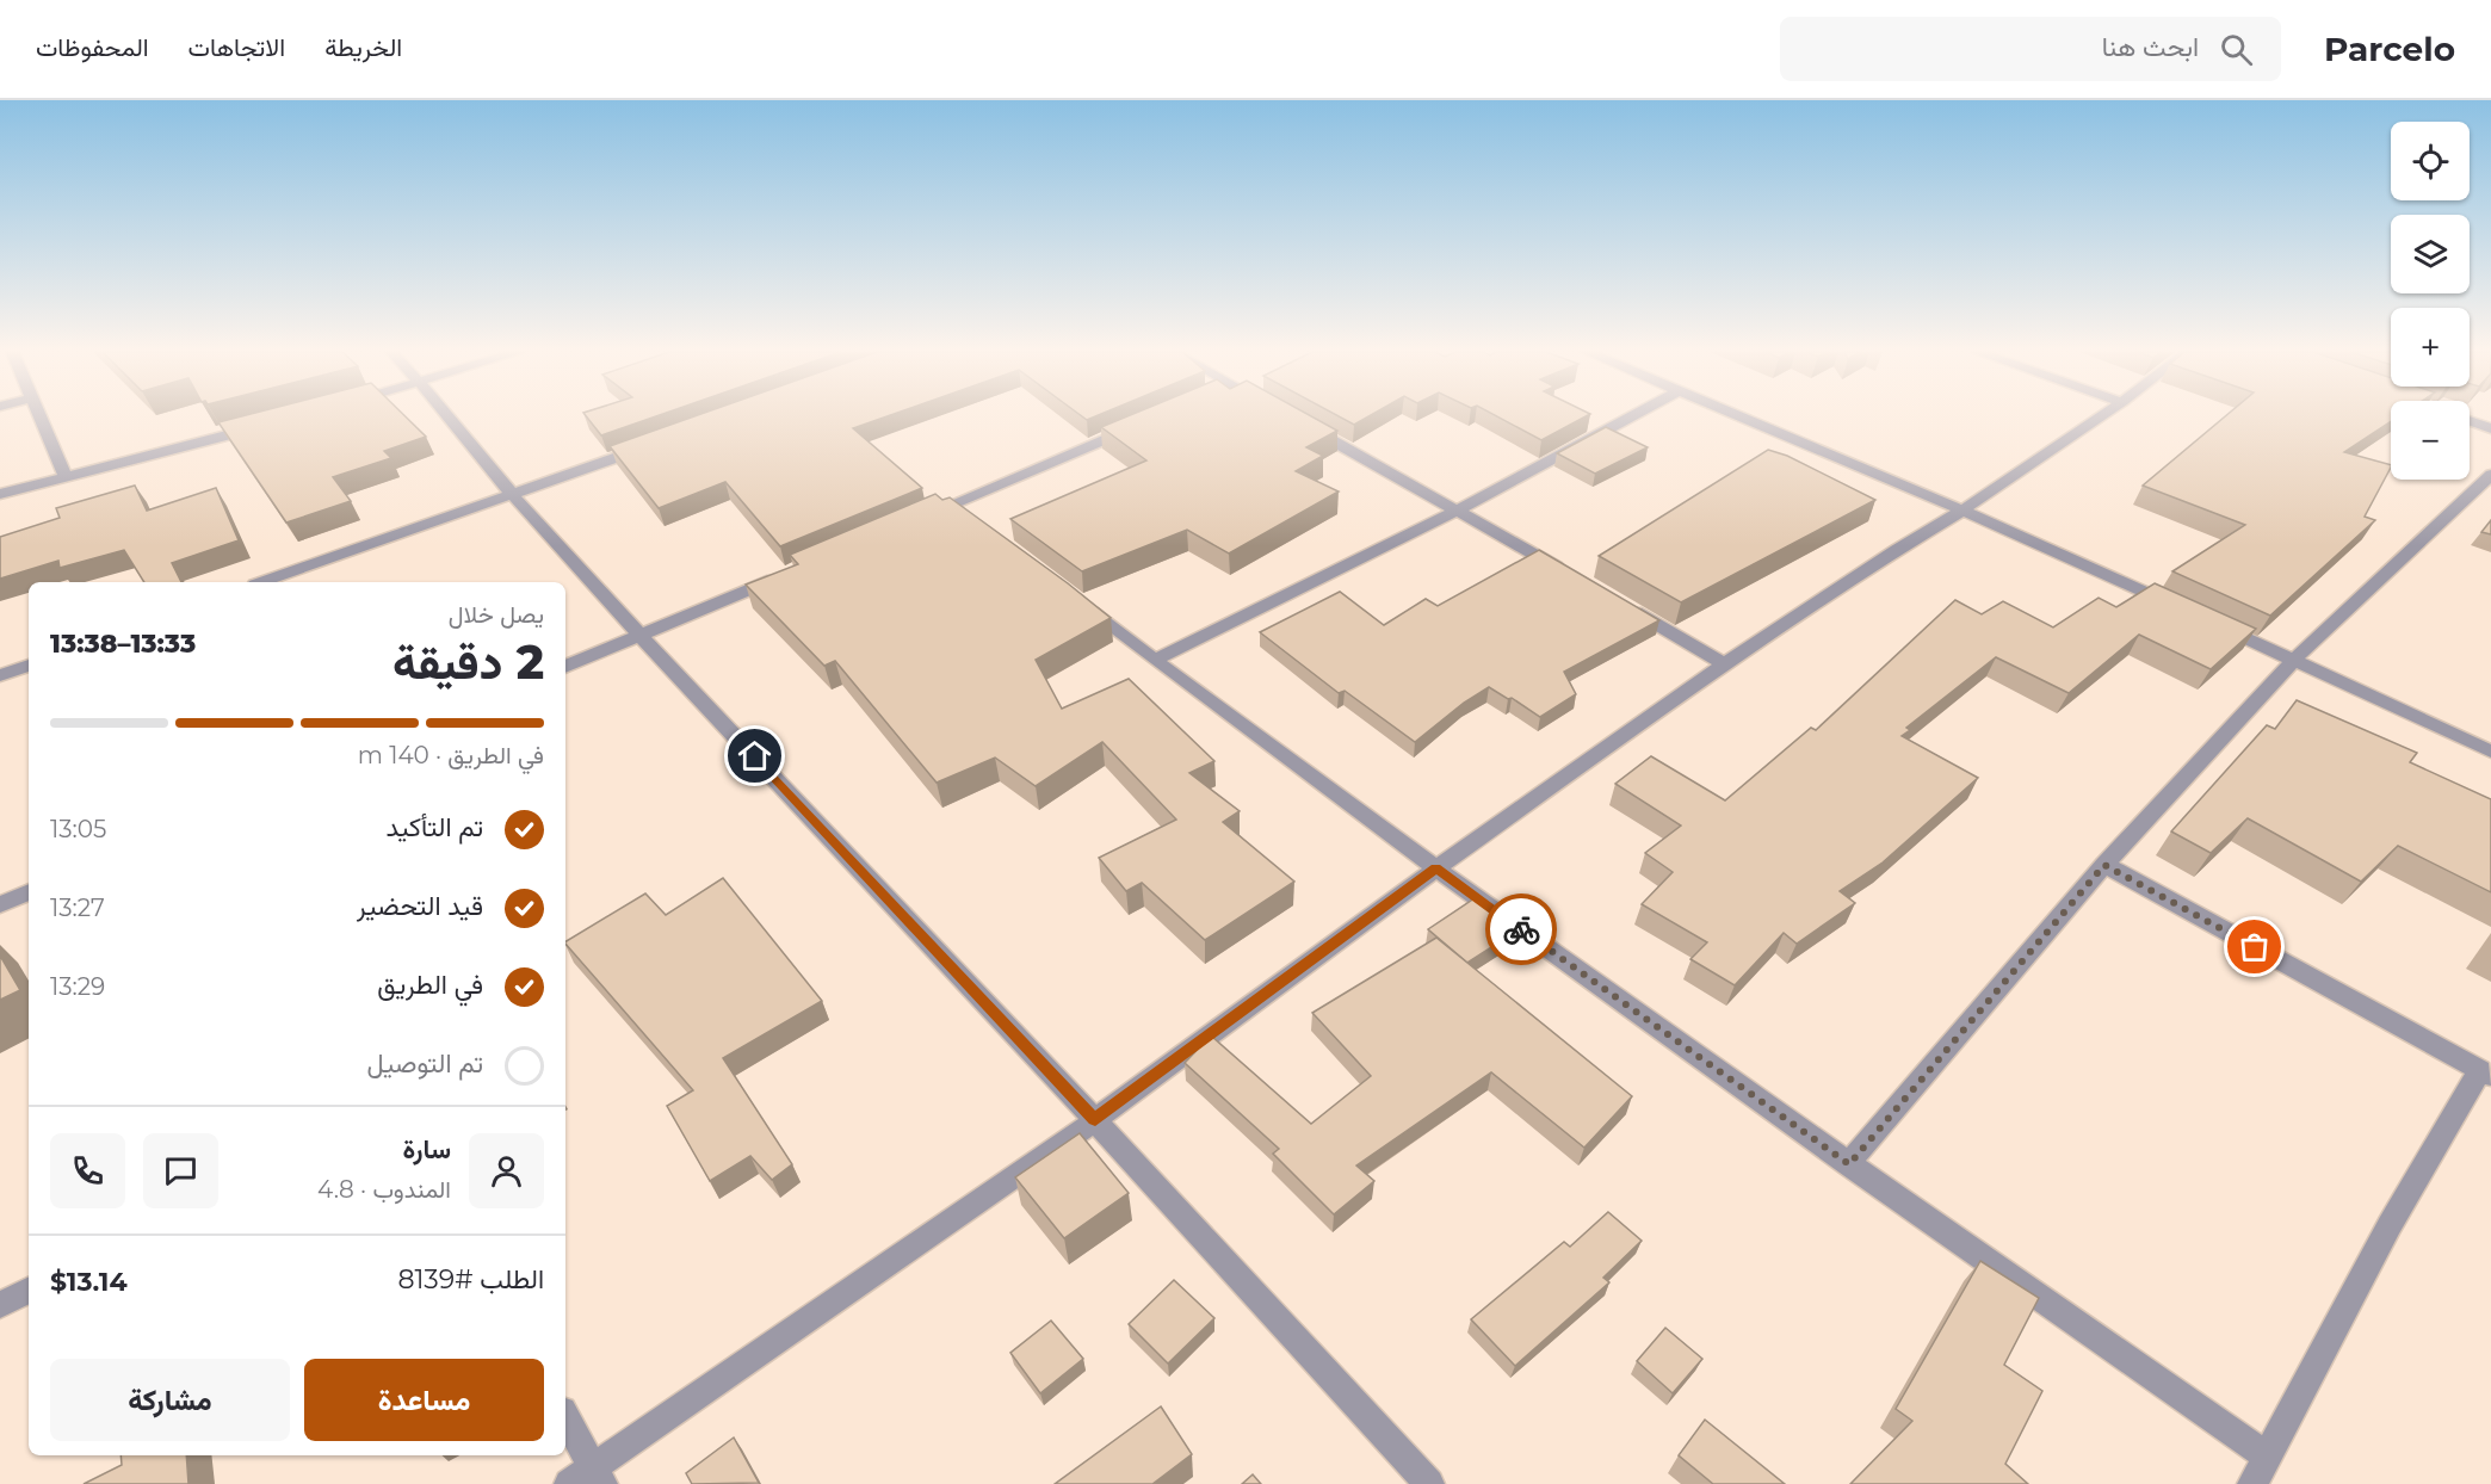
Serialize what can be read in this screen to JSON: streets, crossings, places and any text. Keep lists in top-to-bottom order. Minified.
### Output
{"page":{"header":"Parcelo","search":"ابحث هنا","nav":["الخريطة","الاتجاهات","المحفوظات"],"map_buttons":["+","−"],"heading":["2 دقيقة","يصل خلال","13:33–13:38"],"panel":["سارة","المندوب · 4.8","الطلب #8139","$13.14"],"bar":"في الطريق · 140 m","list":[["تم التأكيد","13:05"],["قيد التحضير","13:27"],["في الطريق","13:29"],"تم التوصيل"],"buttons":["مساعدة","مشاركة"]}}
